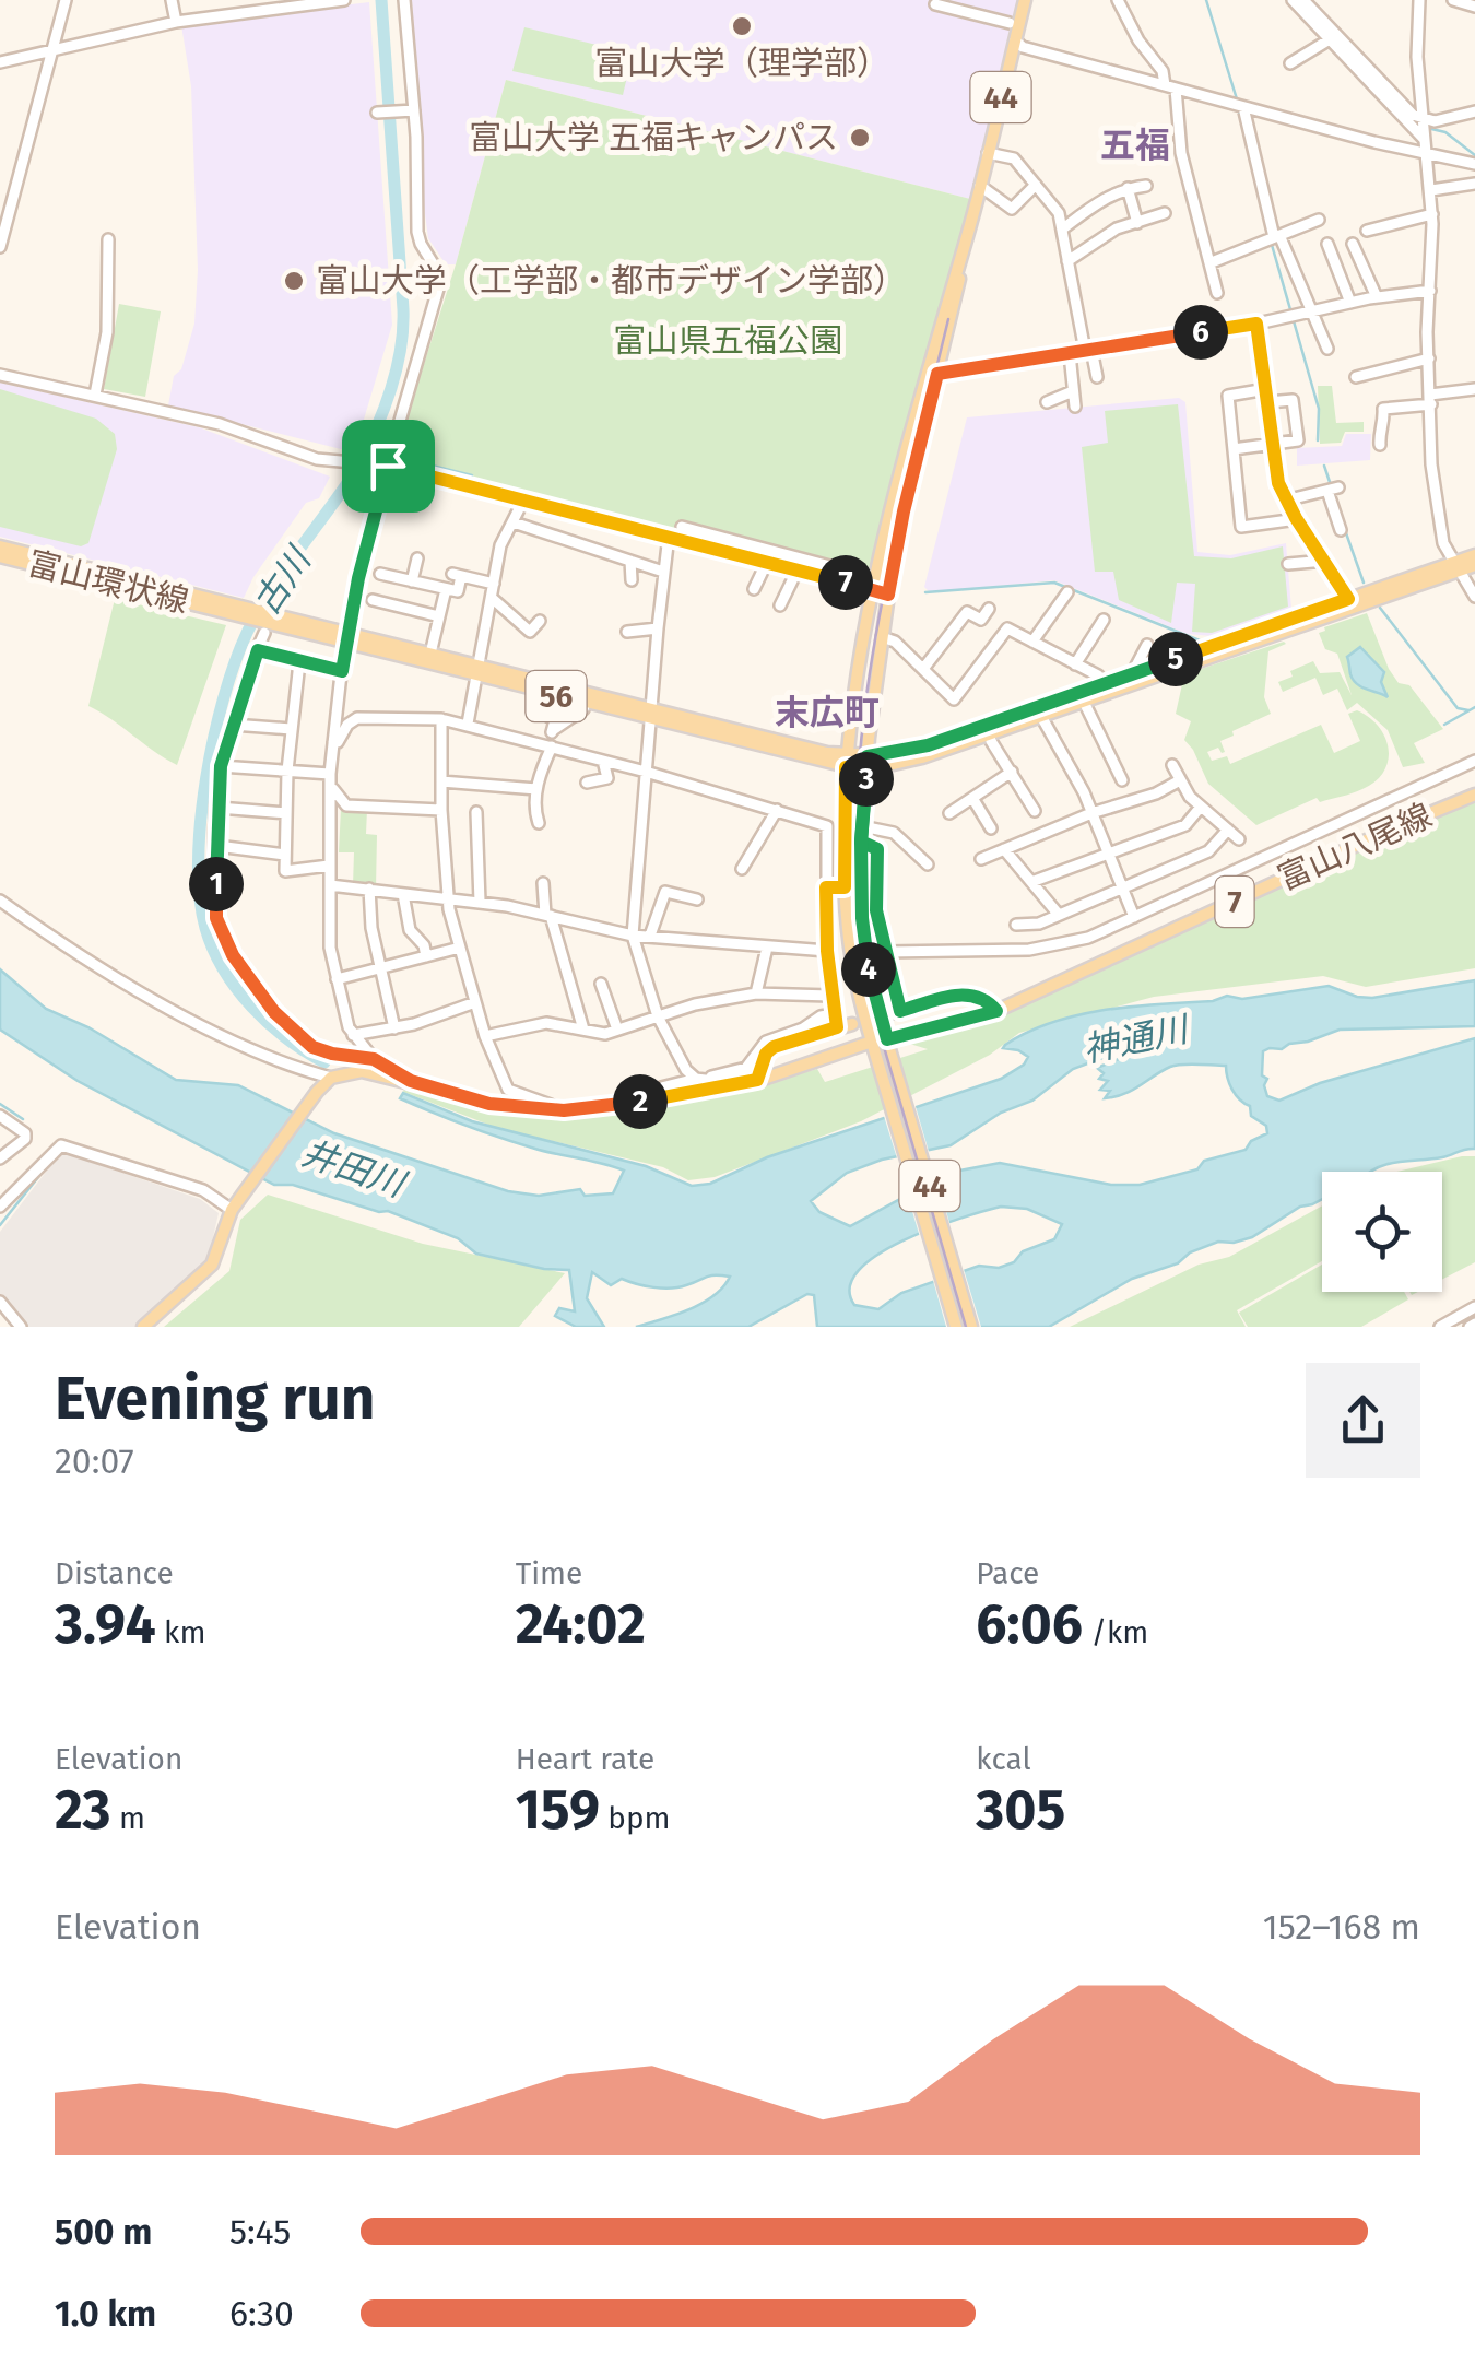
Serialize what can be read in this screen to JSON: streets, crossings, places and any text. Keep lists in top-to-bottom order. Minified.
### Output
{"streets":{"main road":["44","富山環状線","56","富山八尾線","7"]},"crossings":[["44","富山環状線"],["44","富山八尾線"]],"districts":["五福","末広町"],"water":["古川","神通川","井田川"],"parks":["富山県五福公園"],"places":["富山大学（理学部）","富山大学 五福キャンパス","富山大学（工学部・都市デザイン学部）"],"page":{"pins":["6","7","5","3","1","4","2"],"heading":["Evening run","20:07"],"stats":[["Distance","3.94 km"],["Time","24:02"],["Pace","6:06 /km"],["Elevation","23 m"],["Heart rate","159 bpm"],["kcal","305"]],"chart":["Elevation","152–168 m"],"list":[{"name":"500 m","note":"5:45"},{"name":"1.0 km","note":"6:30"}]}}
